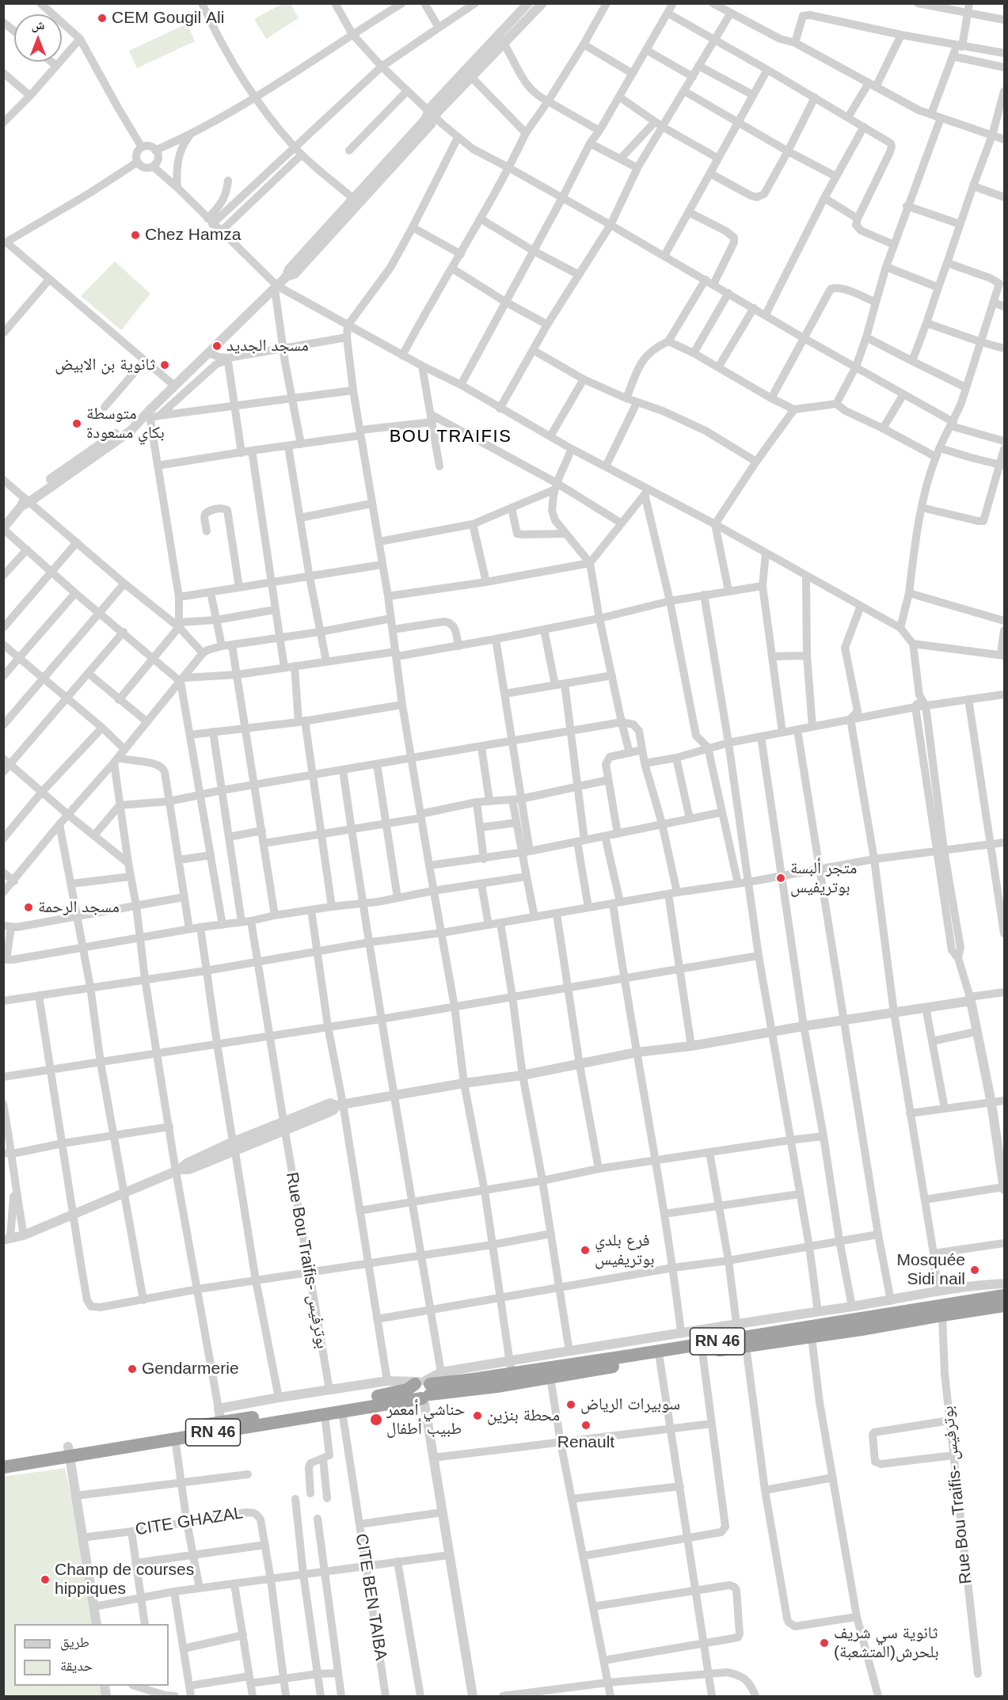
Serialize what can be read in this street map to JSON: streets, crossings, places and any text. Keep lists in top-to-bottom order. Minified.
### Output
{"streets":{"highway":["RN 46"],"street":["Rue Bou Traifis- بوترفيس","CITE GHAZAL","CITE BEN TAIBA"]},"crossings":[["Rue Bou Traifis- بوترفيس","RN 46"]],"districts":["BOU TRAIFIS"],"places":["CEM Gougil Ali","Chez Hamza","مسجد الجديد","ثانوية بن الابيض","متوسطة بكاي مسعودة","متجر ألبسة بوتريفيس","مسجد الرحمة","فرع بلدي بوتريفيس","Mosquée Sidi nail","Gendarmerie","سوبيرات الرياض","محطة بنزين","حناشي أمعمر طبيب أطفال","Renault","Champ de courses hippiques","ثانوية سي شريف بلحرش(المتشعبة)"],"legend":["طريق","حديقة"],"north":"top"}
